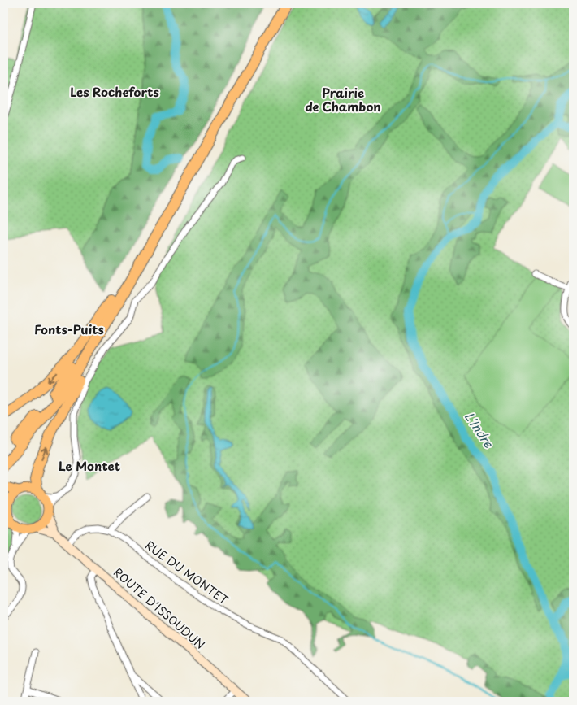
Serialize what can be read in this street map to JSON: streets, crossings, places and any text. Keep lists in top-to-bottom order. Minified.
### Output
{"streets":{"main road":["ROUTE D'ISSOUDUN"],"street":["RUE DU MONTET"]},"crossings":[["RUE DU MONTET","ROUTE D'ISSOUDUN"]],"districts":["Les Rocheforts","Prairie de Chambon","Fonts-Puits","Le Montet"],"water":["L'Indre"]}
